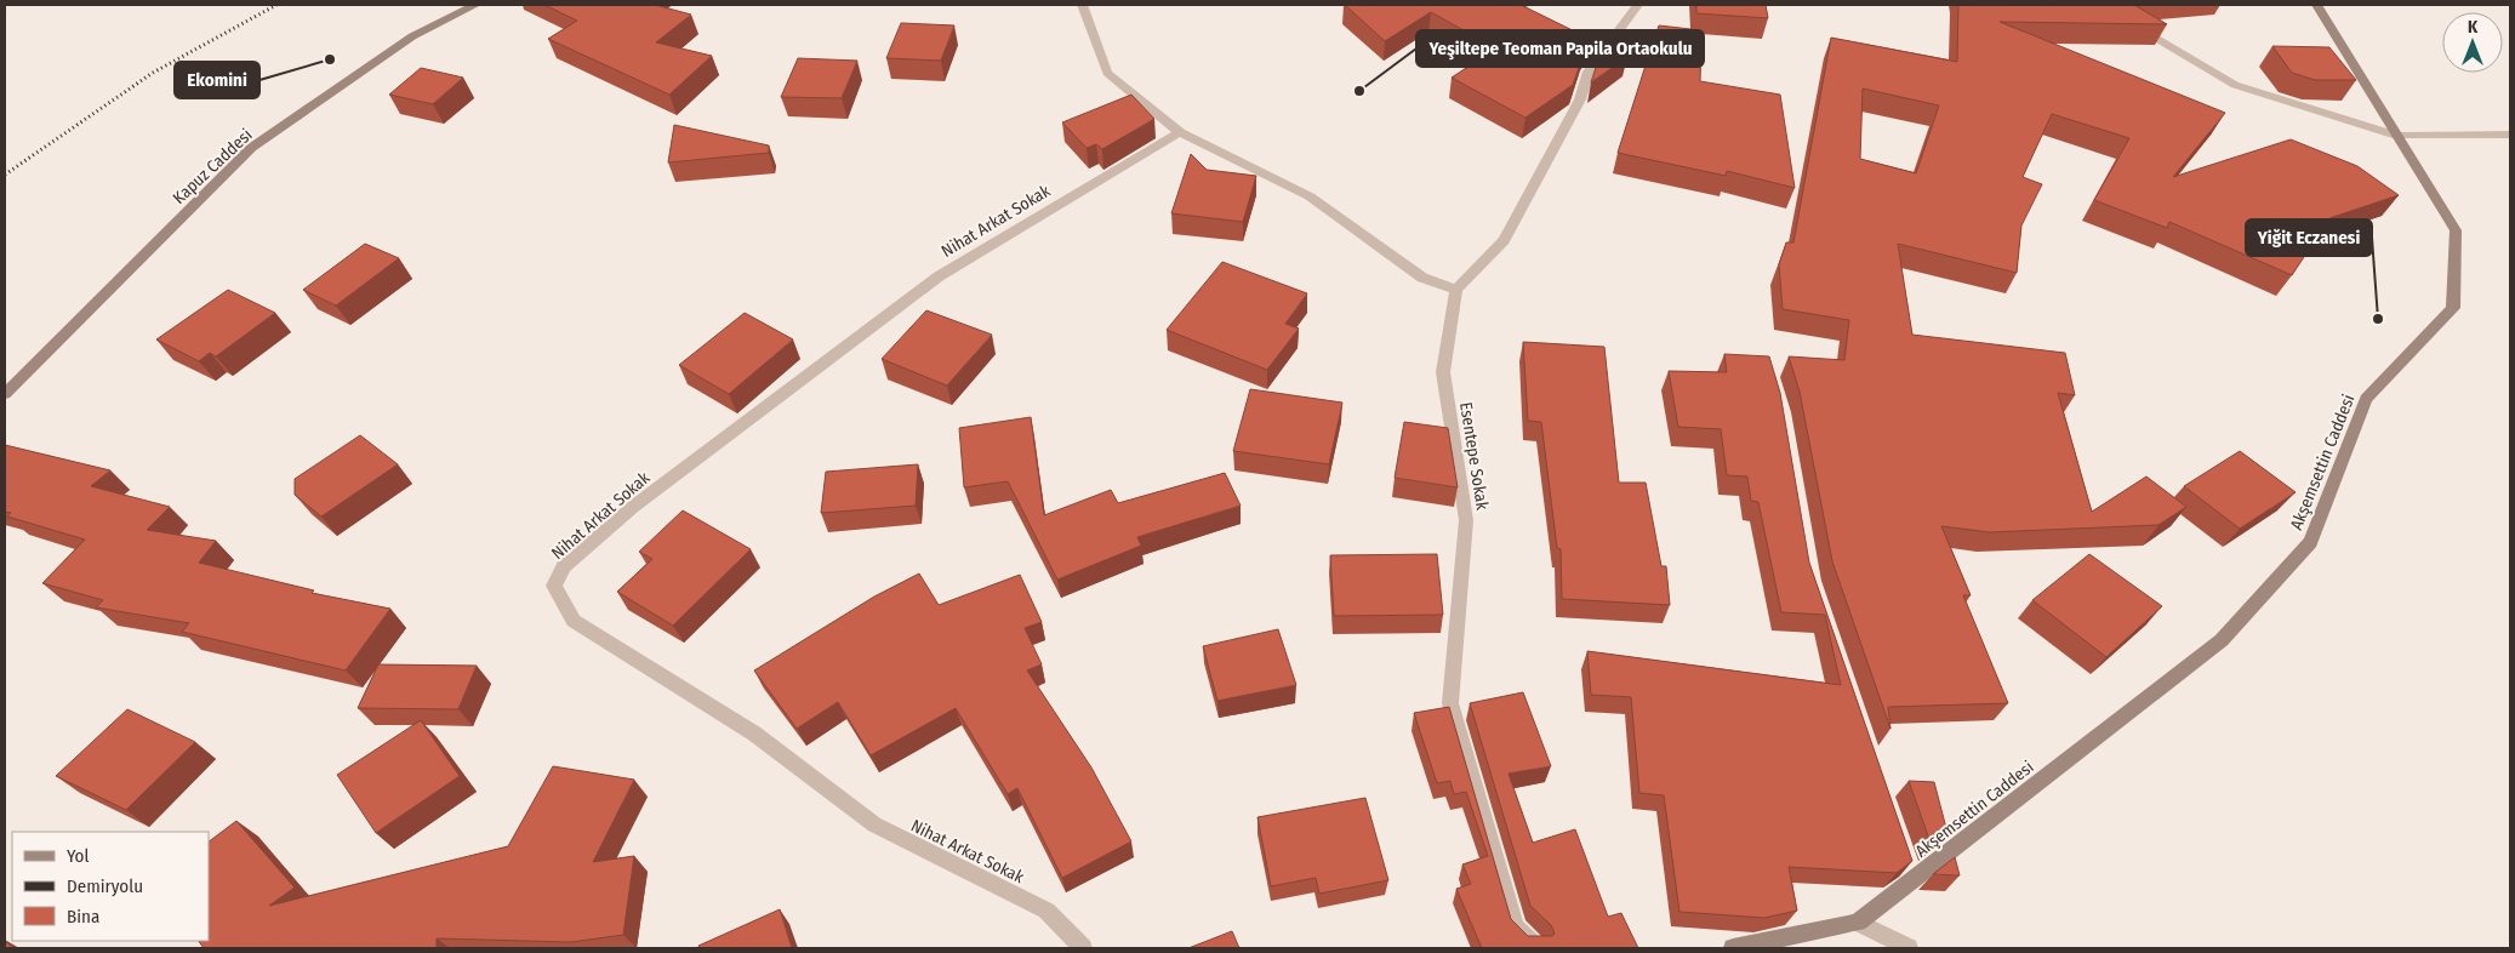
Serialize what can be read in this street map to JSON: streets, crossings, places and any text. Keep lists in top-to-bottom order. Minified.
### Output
{"streets":{"street":["Kapuz Caddesi","Nihat Arkat Sokak","Esentepe Sokak","Akşemsettin Caddesi"]},"places":["Ekomini","Yeşiltepe Teoman Papila Ortaokulu","Yiğit Eczanesi"],"legend":["Yol","Demiryolu","Bina"],"north":"top"}
